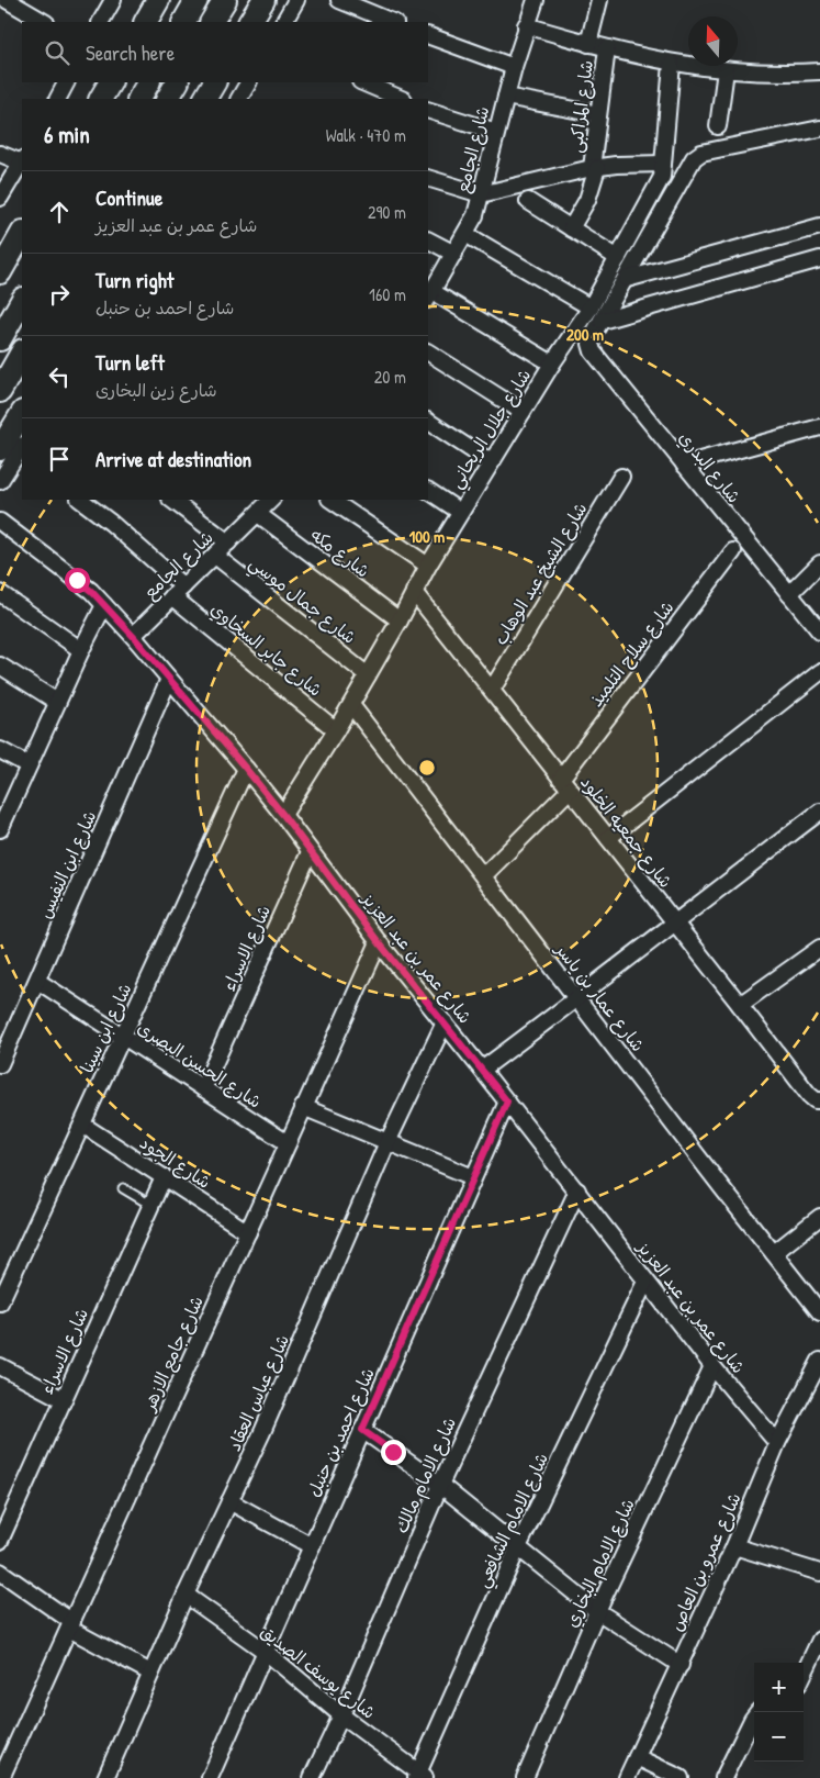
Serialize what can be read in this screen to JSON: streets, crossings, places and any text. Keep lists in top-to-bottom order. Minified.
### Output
{"streets":{"street":["شارع المراكبى","شارع الجامع","شارع جلال الريحاني","شارع البدري","شارع مكه","شارع الشيخ عبد الوهاب","شارع جمال موسي","شارع جابر السخاوي","شارع سلاح التلميذ","شارع جمعيه الخلود","شارع ابن النفيس","شارع الاسراء","شارع عمر بن عبد العزيز","شارع عمار بن ياسر","شارع ابن سينا","شارع الحسن البصرى","شارع الجود","شارع جامع الازهر","شارع عباس العقاد","شارع احمد بن حنبل","شارع الامام مالك","شارع الامام الشافعي","شارع عمرو بن العاص","شارع الامام البخاري","شارع يوسف الصديق"]},"crossings":[["شارع الجامع","شارع مكه"],["شارع الجامع","شارع جمال موسي"],["شارع الجامع","شارع جابر السخاوي"],["شارع الجامع","شارع عمر بن عبد العزيز"],["شارع جلال الريحاني","شارع مكه"],["شارع جلال الريحاني","شارع جمال موسي"],["شارع جلال الريحاني","شارع جابر السخاوي"],["شارع جلال الريحاني","شارع جمعيه الخلود"],["شارع جلال الريحاني","شارع عمر بن عبد العزيز"],["شارع جلال الريحاني","شارع عمار بن ياسر"],["شارع الشيخ عبد الوهاب","شارع جمعيه الخلود"],["شارع سلاح التلميذ","شارع جمعيه الخلود"],["شارع سلاح التلميذ","شارع عمار بن ياسر"],["شارع ابن النفيس","شارع عمر بن عبد العزيز"],["شارع ابن النفيس","شارع الحسن البصرى"],["شارع الاسراء","شارع عمر بن عبد العزيز"],["شارع الاسراء","شارع الحسن البصرى"],["شارع الاسراء","شارع الجود"],["شارع عمر بن عبد العزيز","شارع ابن سينا"],["شارع عمر بن عبد العزيز","شارع جامع الازهر"],["شارع عمر بن عبد العزيز","شارع عباس العقاد"],["شارع عمر بن عبد العزيز","شارع احمد بن حنبل"],["شارع عمر بن عبد العزيز","شارع الامام مالك"],["شارع عمر بن عبد العزيز","شارع الامام الشافعي"],["شارع عمر بن عبد العزيز","شارع عمرو بن العاص"],["شارع عمر بن عبد العزيز","شارع الامام البخاري"],["شارع ابن سينا","شارع الحسن البصرى"],["شارع ابن سينا","شارع الجود"],["شارع الحسن البصرى","شارع جامع الازهر"],["شارع الجود","شارع جامع الازهر"],["شارع عباس العقاد","شارع يوسف الصديق"],["شارع احمد بن حنبل","شارع يوسف الصديق"],["شارع الامام مالك","شارع يوسف الصديق"],["شارع الامام الشافعي","شارع يوسف الصديق"]],"north":"top","page":{"search":"Search here","heading":["6 min","Walk · 470 m"],"list":[["Continue","شارع عمر بن عبد العزيز","290 m"],["Turn right","شارع احمد بن حنبل","160 m"],["Turn left","شارع زين البخارى","20 m"],"Arrive at destination"],"map_buttons":["+","−"]},"rings":["200 m","100 m"]}
